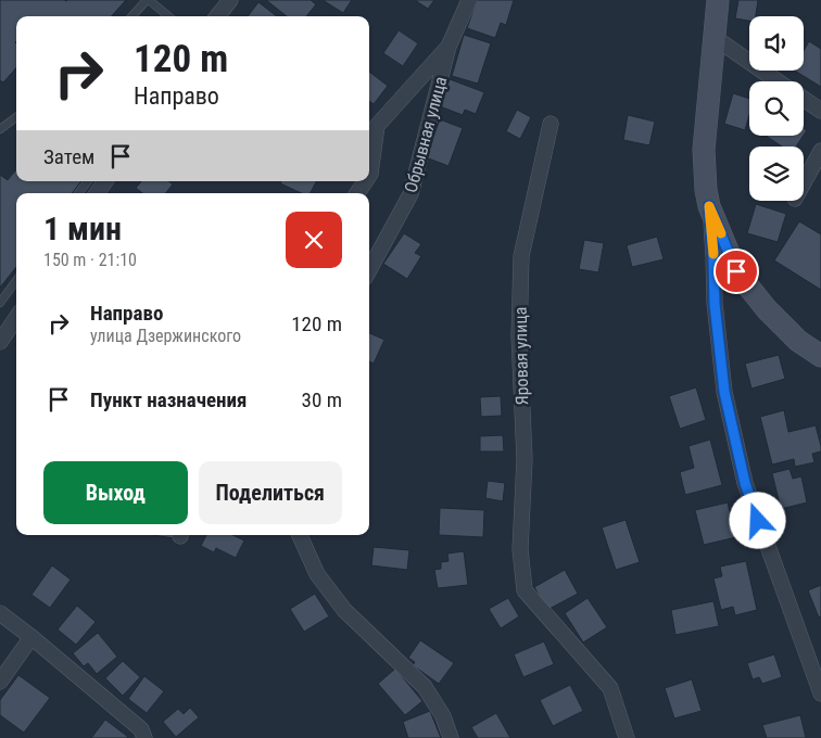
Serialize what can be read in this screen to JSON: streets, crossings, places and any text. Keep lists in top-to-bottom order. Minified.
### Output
{"streets":{"street":["Обрывная улица","Яровая улица"]},"page":{"turn":["120 m","Направо"],"then":"Затем","heading":["1 мин","150 m · 21:10"],"list":[{"name":"Направо","note":"улица Дзержинского","value":"120 m"},{"name":"Пункт назначения","value":"30 m"}],"buttons":["Выход","Поделиться"]}}
